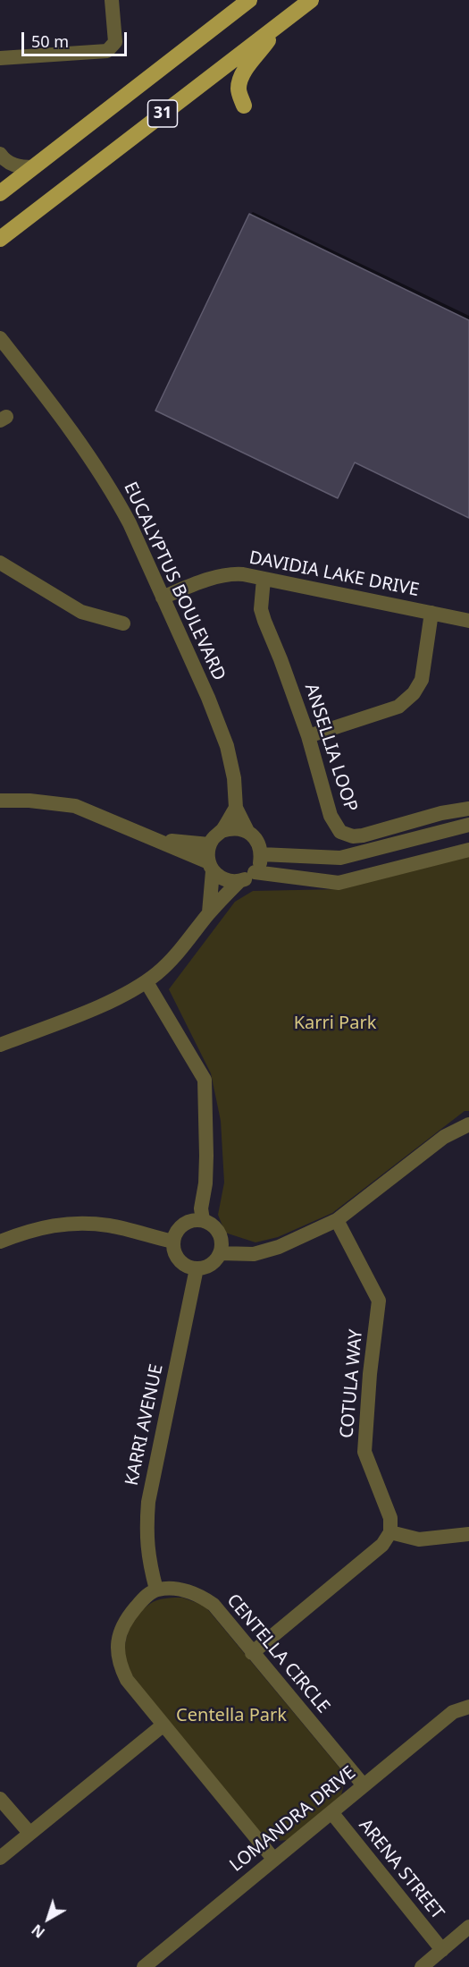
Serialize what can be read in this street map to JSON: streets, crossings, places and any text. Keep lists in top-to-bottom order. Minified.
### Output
{"streets":{"main road":["31"],"street":["DAVIDIA LAKE DRIVE","EUCALYPTUS BOULEVARD","ANSELLIA LOOP","COTULA WAY","KARRI AVENUE","CENTELLA CIRCLE","LOMANDRA DRIVE","ARENA STREET"]},"crossings":[["DAVIDIA LAKE DRIVE","EUCALYPTUS BOULEVARD"],["DAVIDIA LAKE DRIVE","ANSELLIA LOOP"],["KARRI AVENUE","CENTELLA CIRCLE"],["CENTELLA CIRCLE","LOMANDRA DRIVE"],["LOMANDRA DRIVE","ARENA STREET"]],"parks":["Karri Park","Centella Park"],"scale_bar":"50 m","north":"bottom left"}
